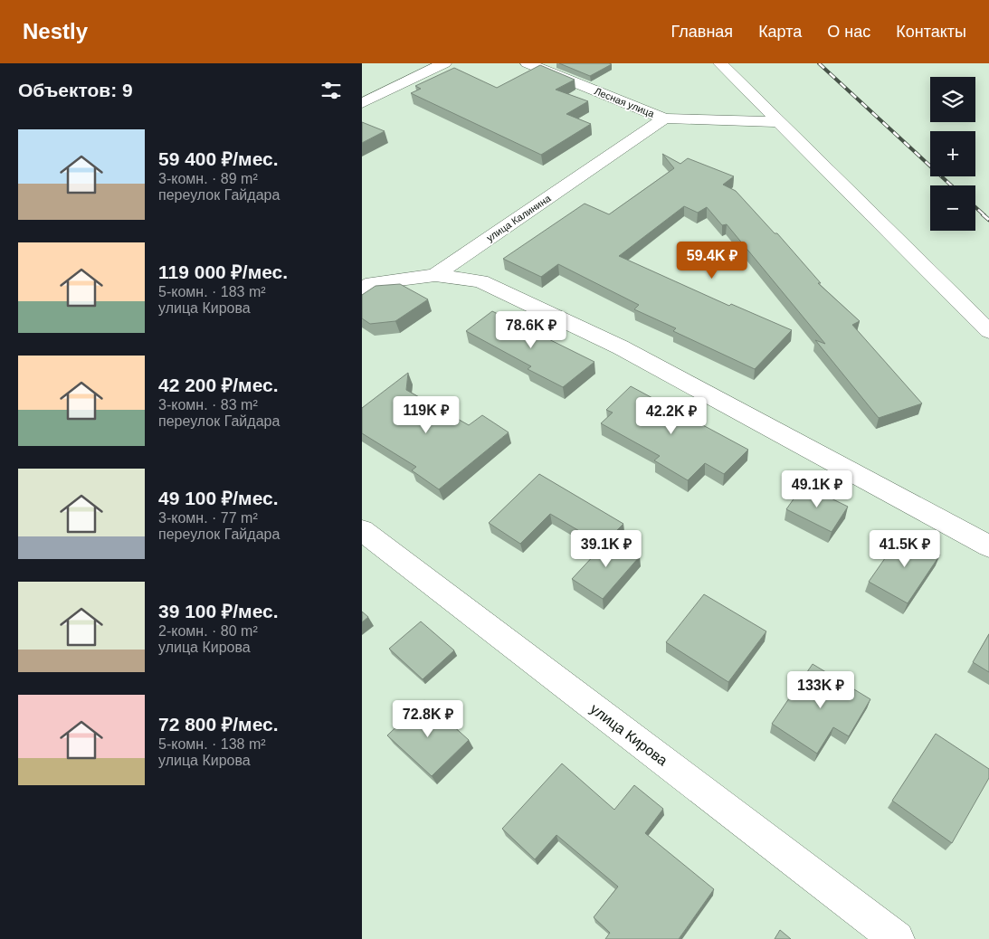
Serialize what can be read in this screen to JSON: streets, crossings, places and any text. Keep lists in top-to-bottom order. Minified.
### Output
{"streets":{"street":["Лесная улица","улица Калинина","улица Кирова"]},"crossings":[["Лесная улица","улица Калинина"]],"page":{"header":"Nestly","nav":["Главная","Карта","О нас","Контакты"],"heading":"Объектов: 9","map_buttons":["+","−"],"list":[{"name":"59 400 ₽/мес.","note":"3-комн. · 89 m² · переулок Гайдара"},{"name":"119 000 ₽/мес.","note":"5-комн. · 183 m² · улица Кирова"},{"name":"42 200 ₽/мес.","note":"3-комн. · 83 m² · переулок Гайдара"},{"name":"49 100 ₽/мес.","note":"3-комн. · 77 m² · переулок Гайдара"},{"name":"39 100 ₽/мес.","note":"2-комн. · 80 m² · улица Кирова"},{"name":"72 800 ₽/мес.","note":"5-комн. · 138 m² · улица Кирова"}],"price":["59.4K ₽","78.6K ₽","119K ₽","42.2K ₽","49.1K ₽","39.1K ₽","41.5K ₽","133K ₽","72.8K ₽"]}}
